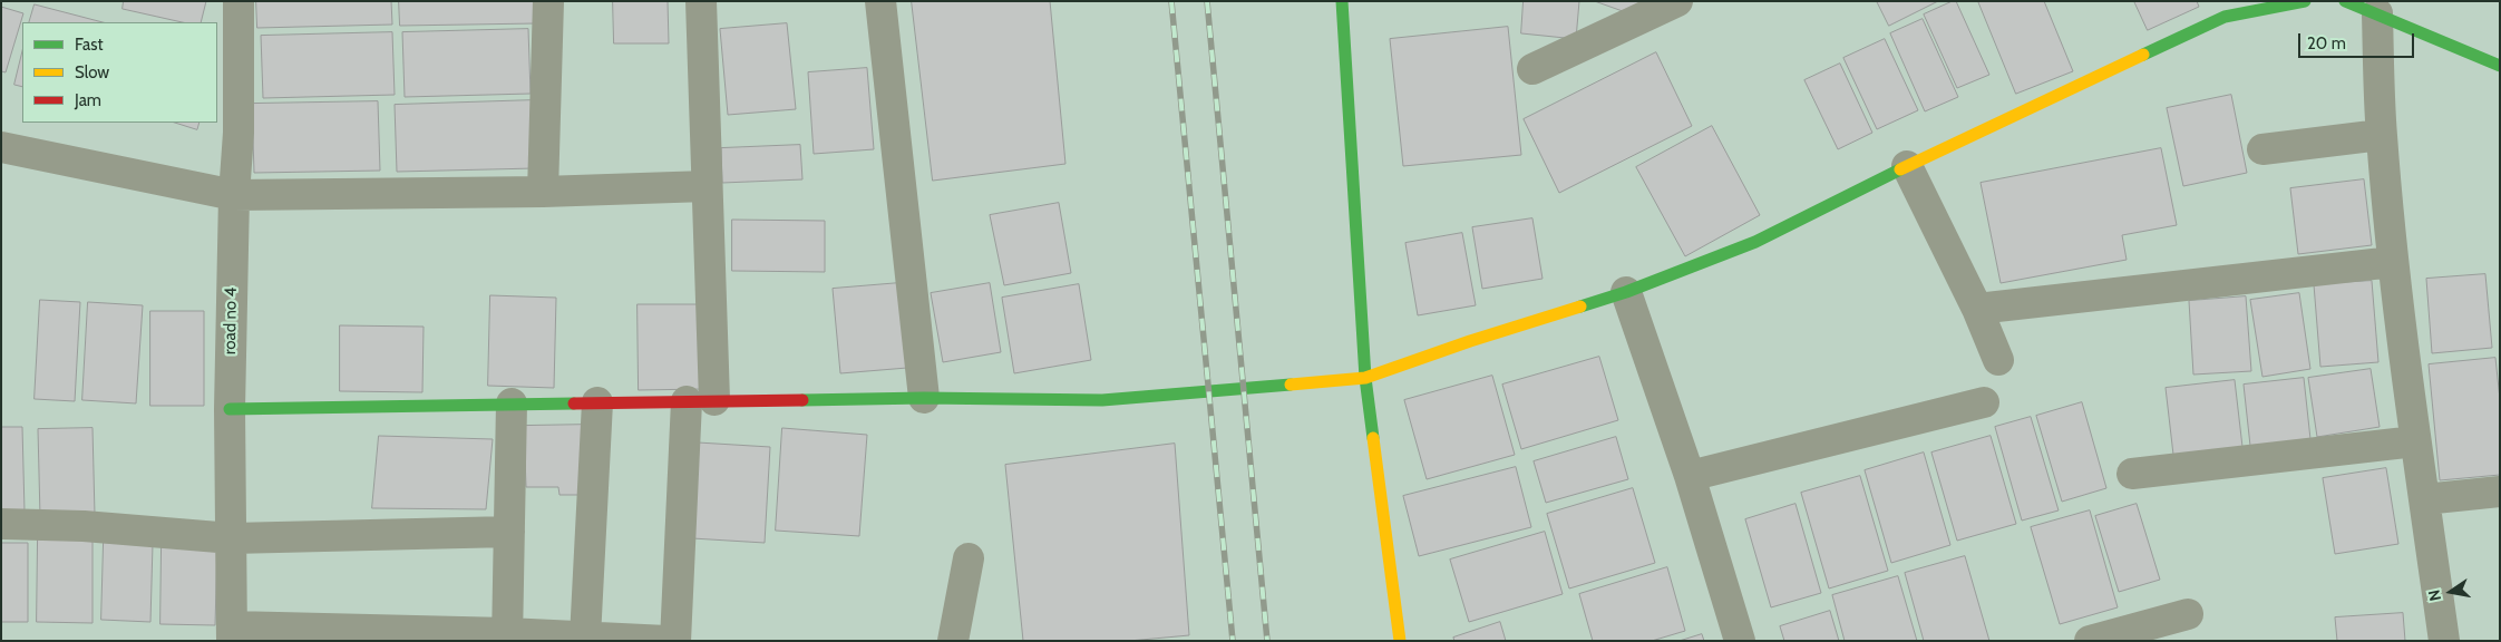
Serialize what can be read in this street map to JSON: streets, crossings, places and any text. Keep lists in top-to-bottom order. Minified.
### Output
{"streets":{"street":["road no 4"]},"legend":["Fast","Slow","Jam"],"scale_bar":"20 m","north":"left"}
